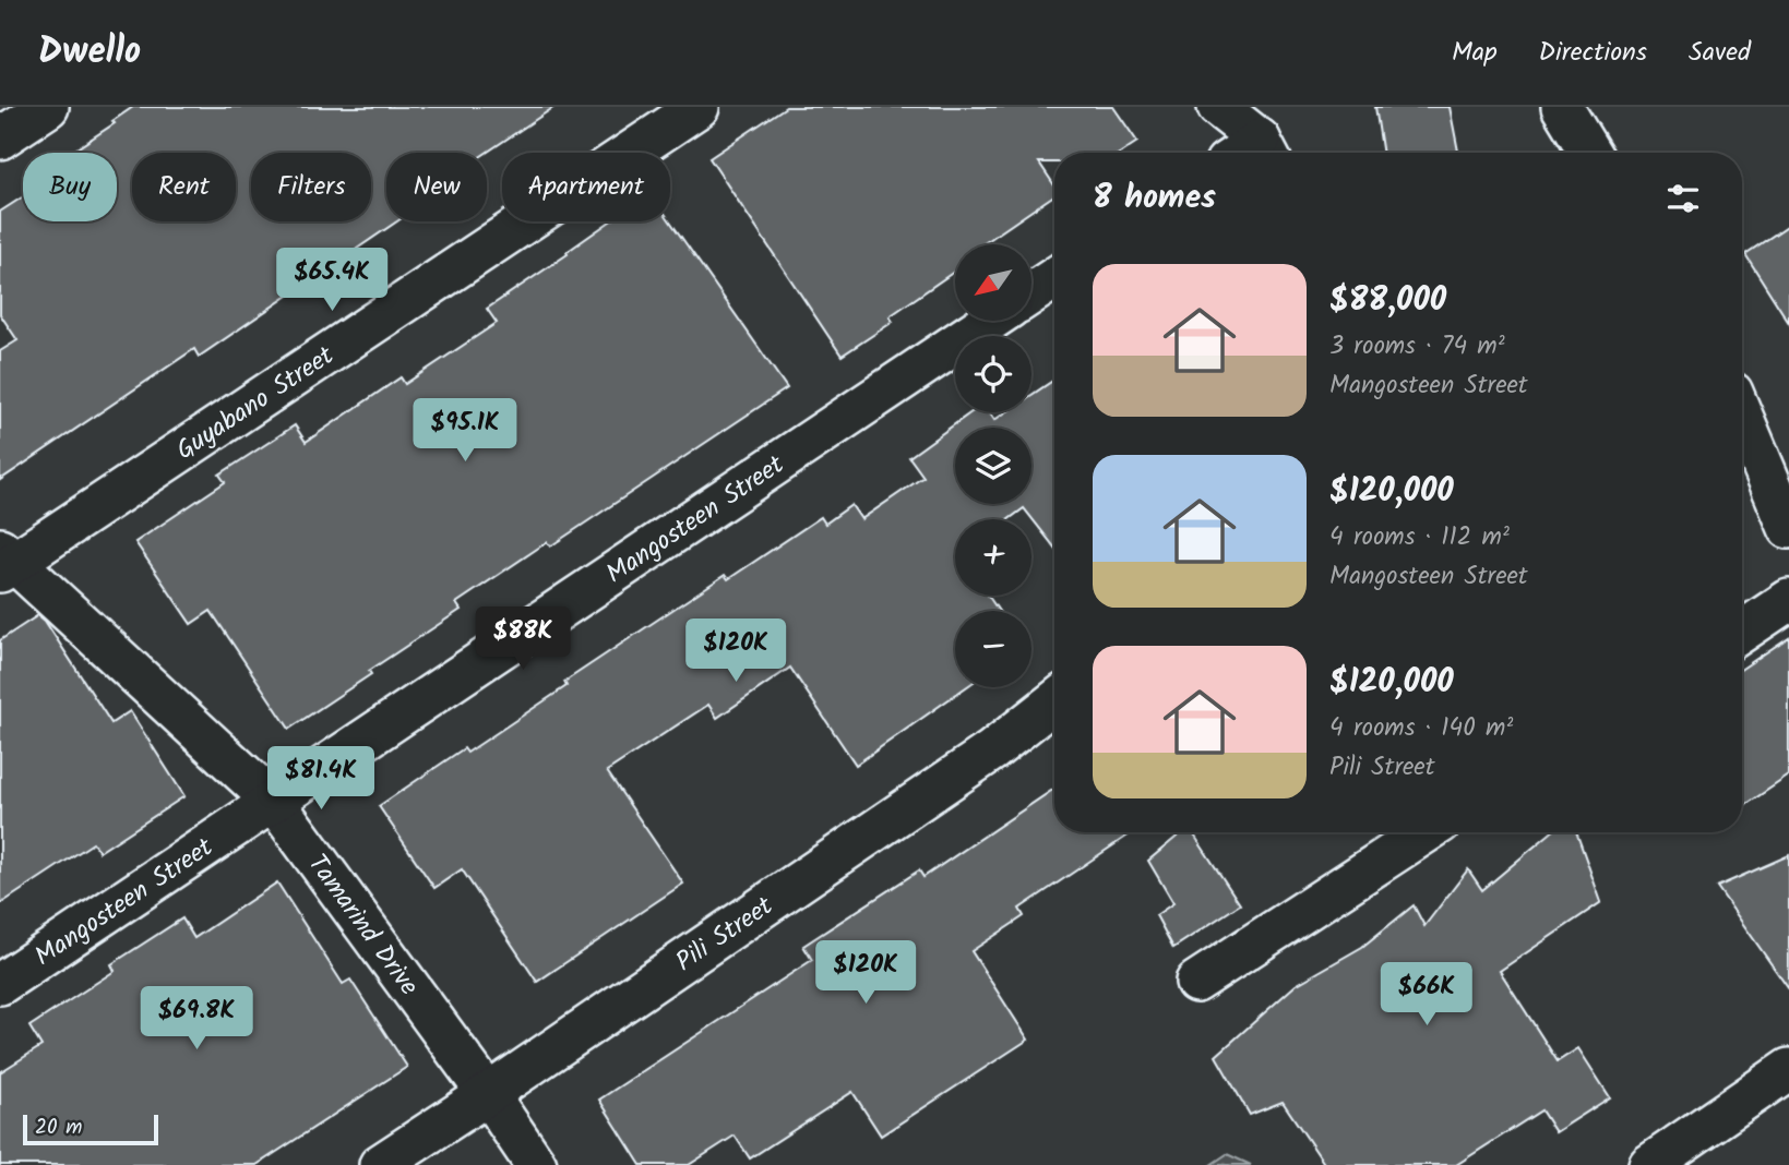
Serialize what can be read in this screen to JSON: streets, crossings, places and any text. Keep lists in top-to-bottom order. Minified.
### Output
{"streets":{"street":["Guyabano Street","Mangosteen Street","Tamarind Drive","Pili Street"]},"crossings":[["Guyabano Street","Tamarind Drive"],["Mangosteen Street","Tamarind Drive"],["Tamarind Drive","Pili Street"]],"scale_bar":"20 m","north":"bottom left","page":{"header":"Dwello","nav":["Map","Directions","Saved"],"chip":["Buy","Rent","Filters","New","Apartment"],"heading":"8 homes","map_buttons":["+","−"],"list":[{"name":"$88,000","note":"3 rooms · 74 m² · Mangosteen Street"},{"name":"$120,000","note":"4 rooms · 112 m² · Mangosteen Street"},{"name":"$120,000","note":"4 rooms · 140 m² · Pili Street"}],"price":["$65.4K","$95.1K","$88K","$120K","$81.4K","$120K","$66K","$69.8K"],"scale":"20 m"}}
